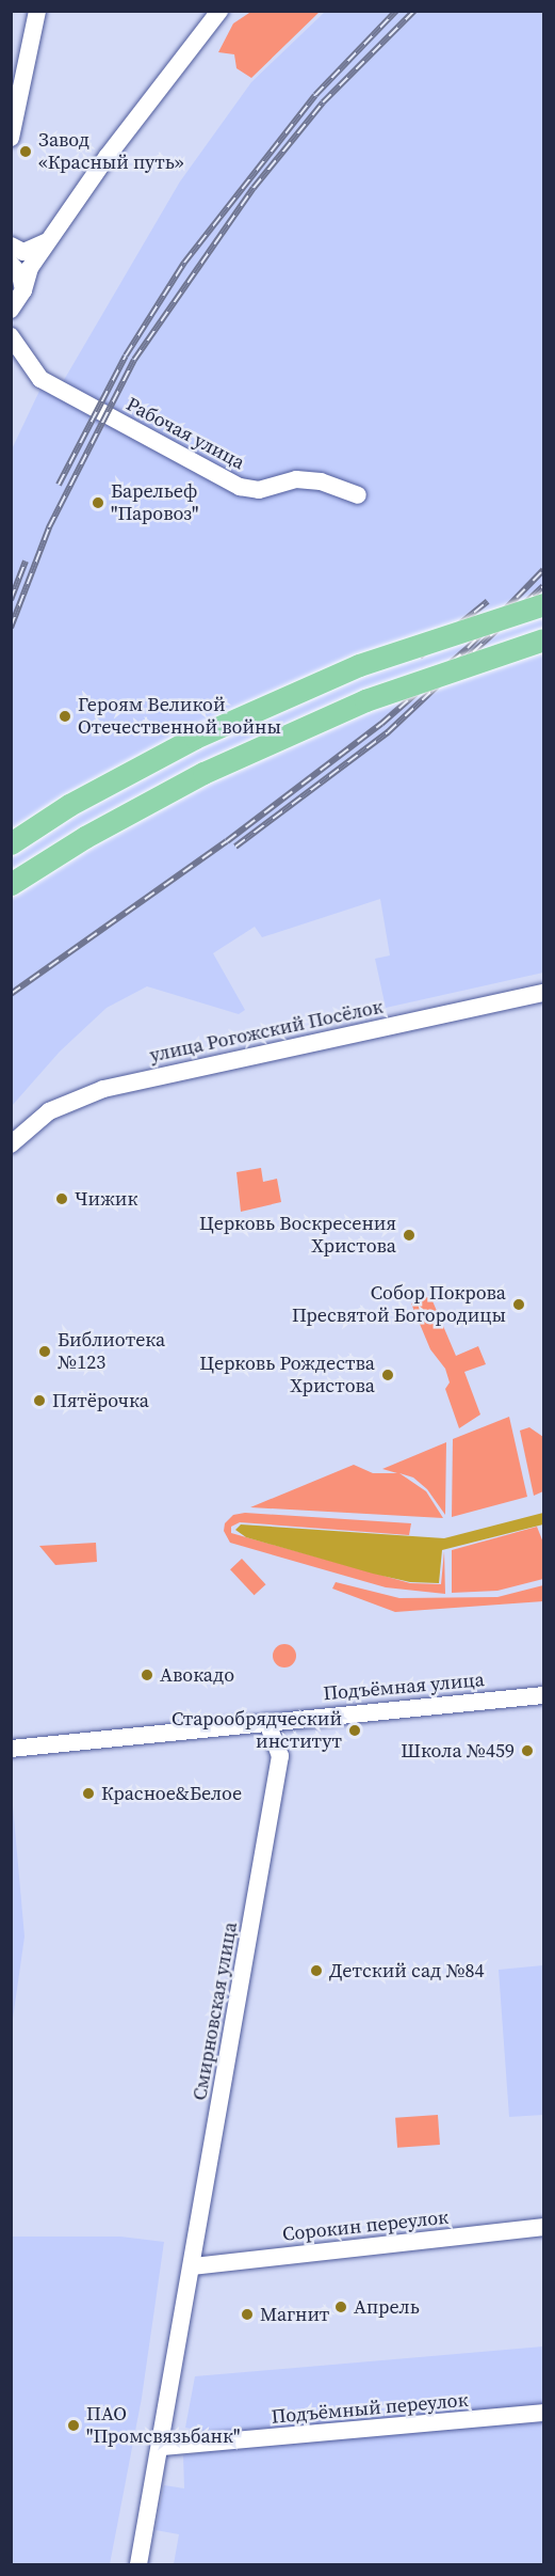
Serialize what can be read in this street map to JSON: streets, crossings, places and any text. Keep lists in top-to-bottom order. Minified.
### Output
{"streets":{"street":["Рабочая улица","улица Рогожский Посёлок","Подъёмная улица","Смирновская улица","Сорокин переулок","Подъёмный переулок"]},"crossings":[["Подъёмная улица","Смирновская улица"],["Смирновская улица","Сорокин переулок"],["Смирновская улица","Подъёмный переулок"]],"places":["Завод «Красный путь»","Барельеф \"Паровоз\"","Героям Великой Отечественной войны","Чижик","Церковь Воскресения Христова","Собор Покрова Пресвятой Богородицы","Библиотека №123","Церковь Рождества Христова","Пятёрочка","Авокадо","Старообрядческий институт","Школа №459","Красное&Белое","Детский сад №84","Апрель","Магнит","ПАО \"Промсвязьбанк\""]}
